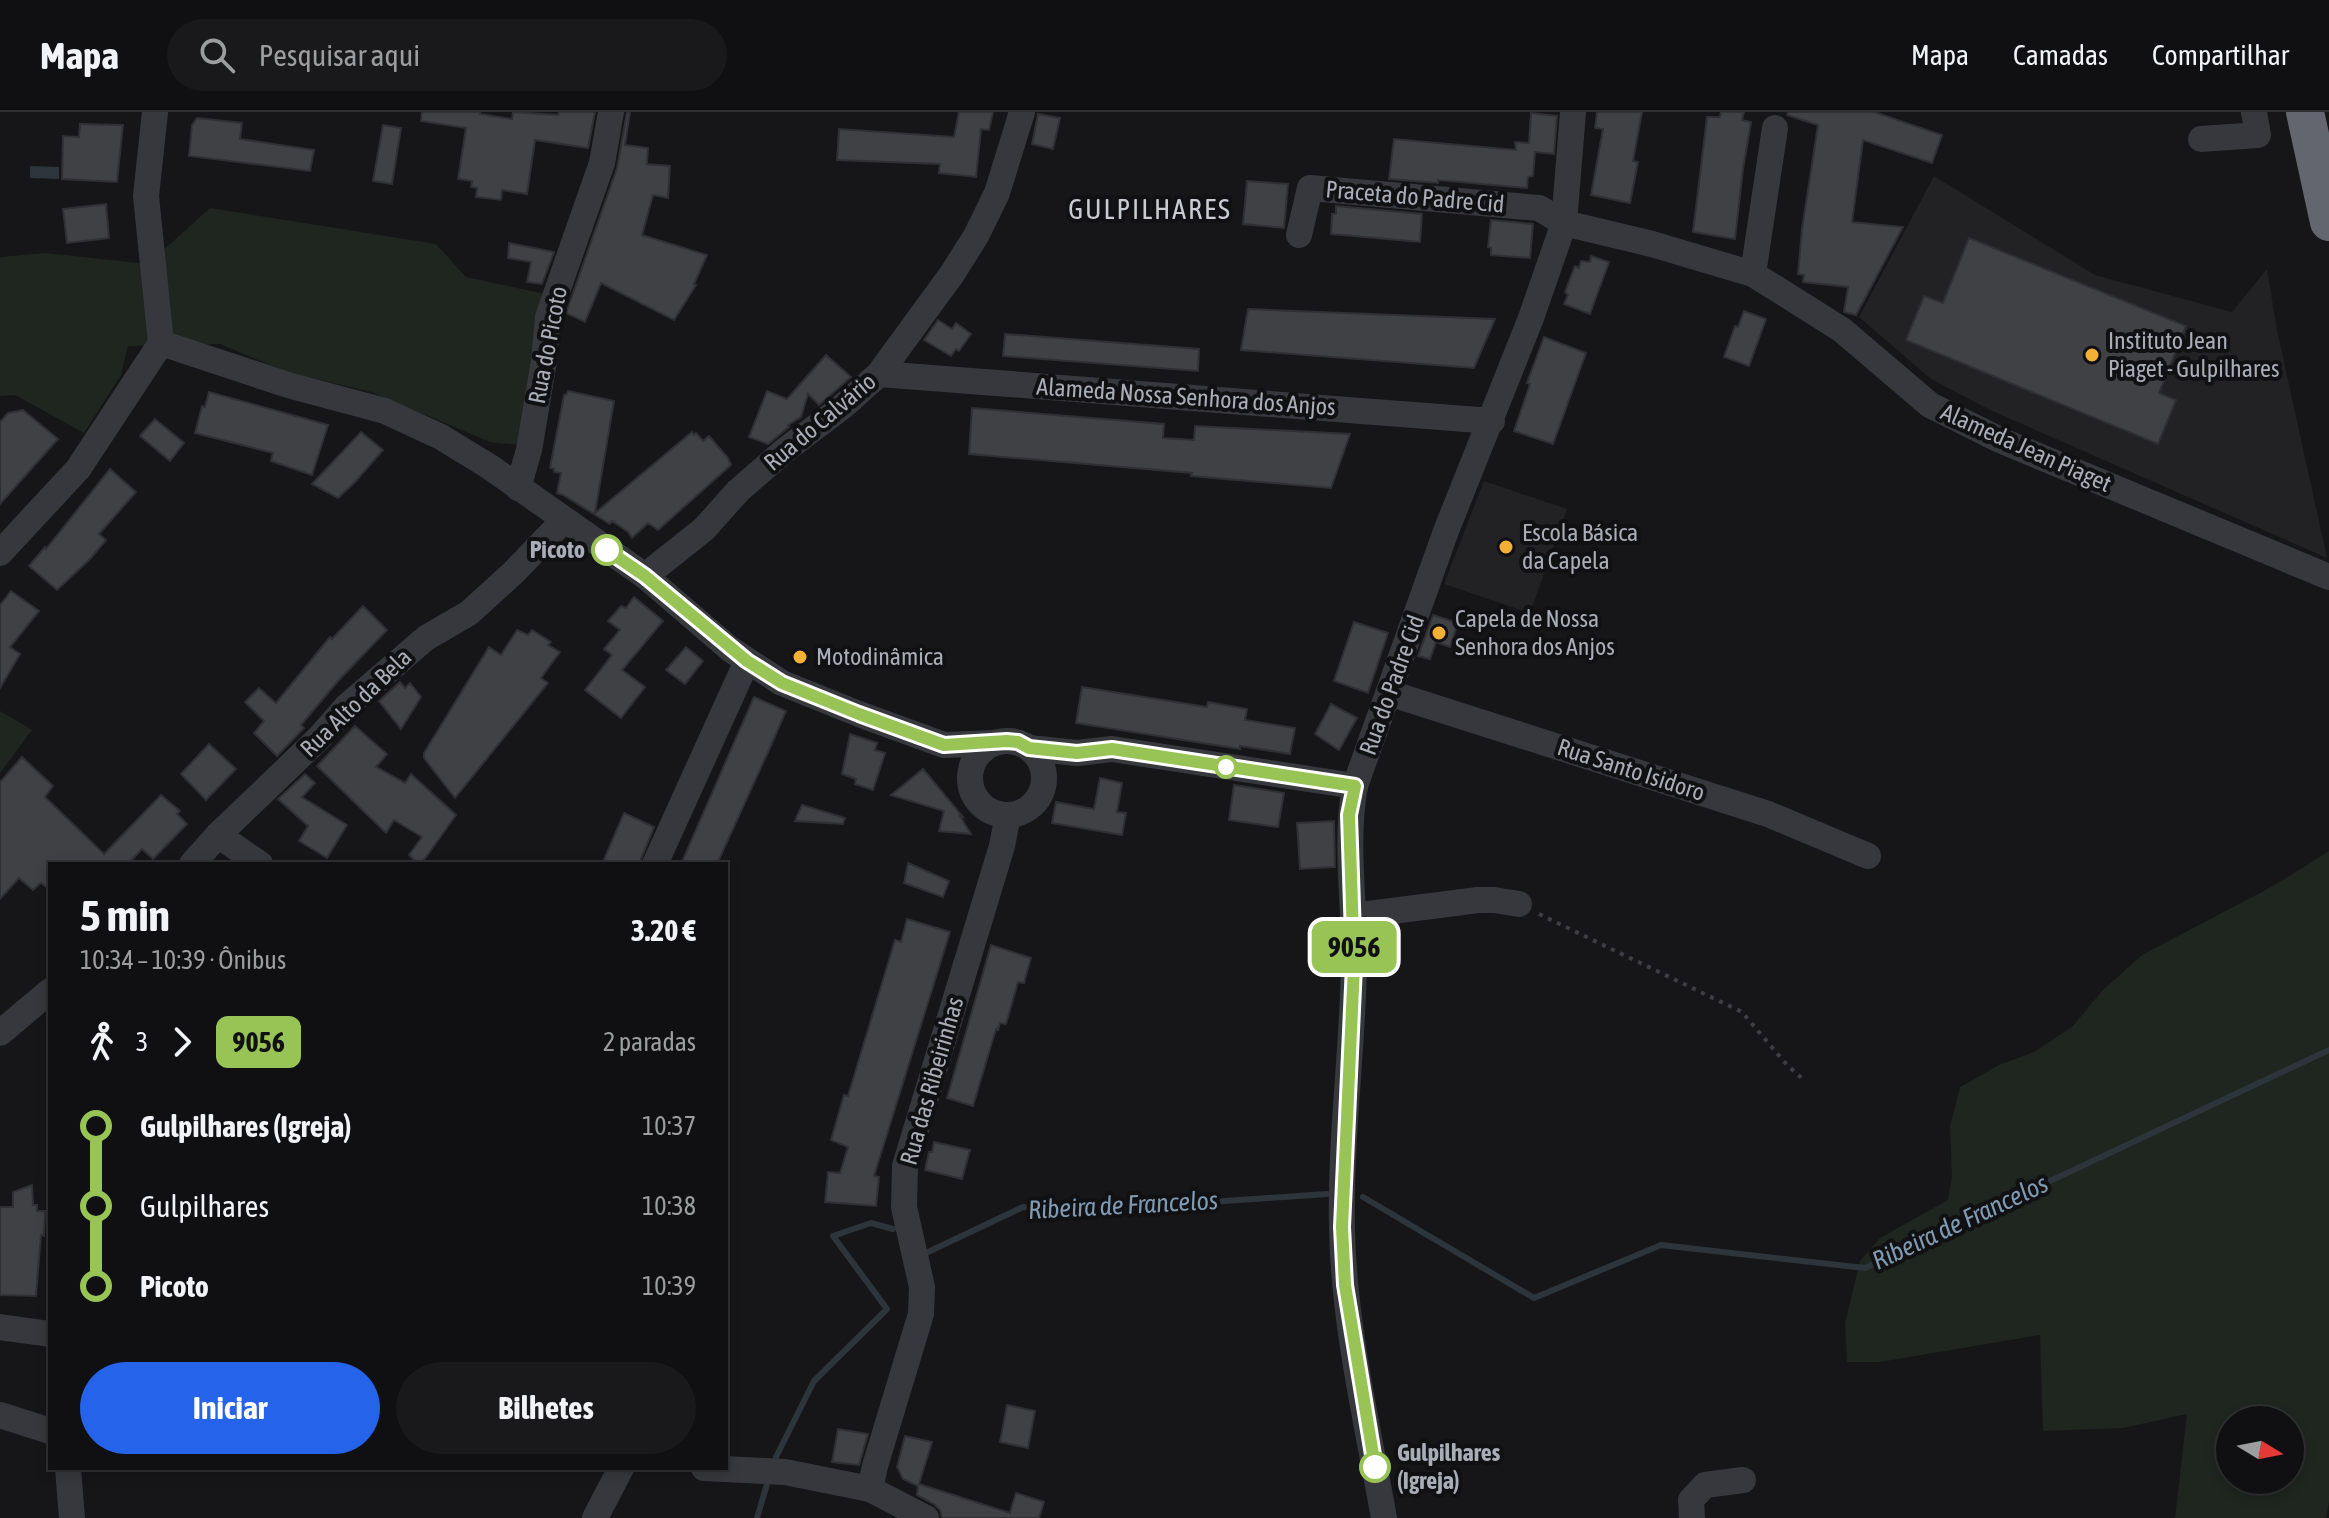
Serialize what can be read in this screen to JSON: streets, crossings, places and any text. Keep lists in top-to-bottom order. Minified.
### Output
{"streets":{"street":["Praceta do Padre Cid","Rua do Picoto","Alameda Nossa Senhora dos Anjos","Rua do Calvário","Alameda Jean Piaget","Rua do Padre Cid","Rua Alto da Bela","Rua Santo Isidoro","Rua das Ribeirinhas"]},"crossings":[["Praceta do Padre Cid","Alameda Jean Piaget"],["Praceta do Padre Cid","Rua do Padre Cid"],["Alameda Nossa Senhora dos Anjos","Rua do Calvário"],["Alameda Nossa Senhora dos Anjos","Rua do Padre Cid"],["Alameda Jean Piaget","Rua do Padre Cid"],["Rua do Padre Cid","Rua Santo Isidoro"]],"districts":["GULPILHARES"],"water":["Ribeira de Francelos"],"places":["Instituto Jean Piaget - Gulpilhares","Escola Básica da Capela","Picoto","Capela de Nossa Senhora dos Anjos","Motodinâmica","Gulpilhares (Igreja)"],"lines":["bus line 9056"],"north":"right","page":{"header":"Mapa","search":"Pesquisar aqui","nav":["Mapa","Camadas","Compartilhar"],"on_map":"9056","heading":["5 min","10:34 – 10:39 · Ônibus","3.20 €"],"legs":["3","9056","2 paradas"],"list":[{"name":"Gulpilhares (Igreja)","value":"10:37"},{"name":"Gulpilhares","value":"10:38"},{"name":"Picoto","value":"10:39"}],"buttons":["Iniciar","Bilhetes"]}}
